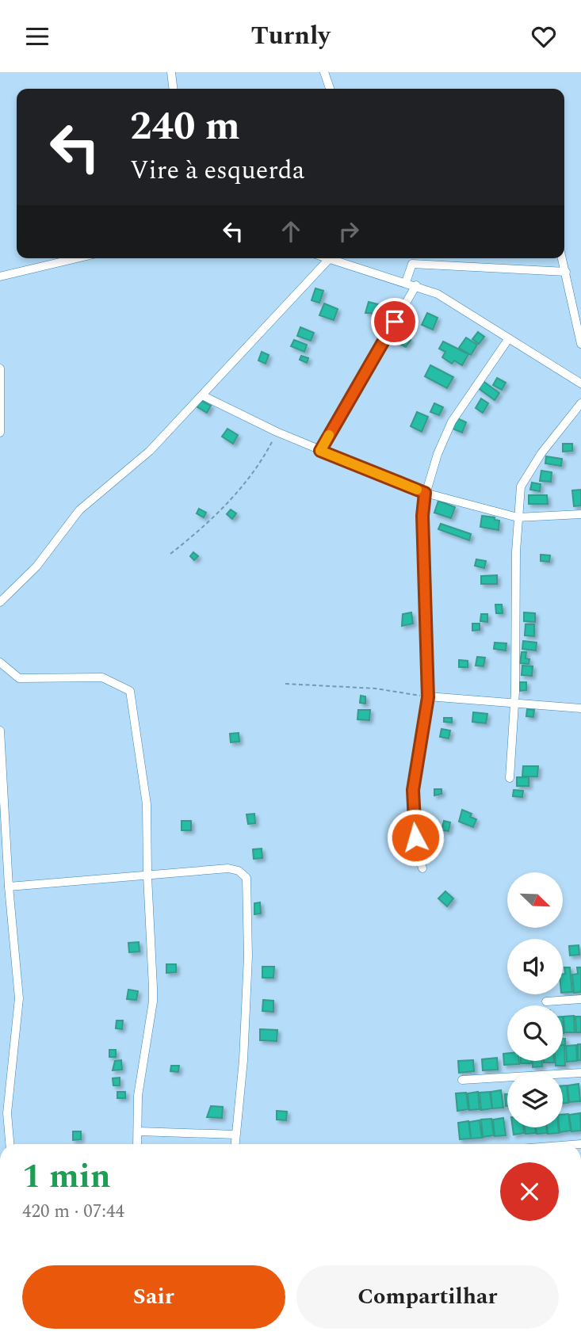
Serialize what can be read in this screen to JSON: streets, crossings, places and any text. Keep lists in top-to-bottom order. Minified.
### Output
{"north":"bottom right","page":{"header":"Turnly","turn":["240 m","Vire à esquerda"],"heading":["1 min","420 m · 07:44"],"buttons":["Sair","Compartilhar"]}}
